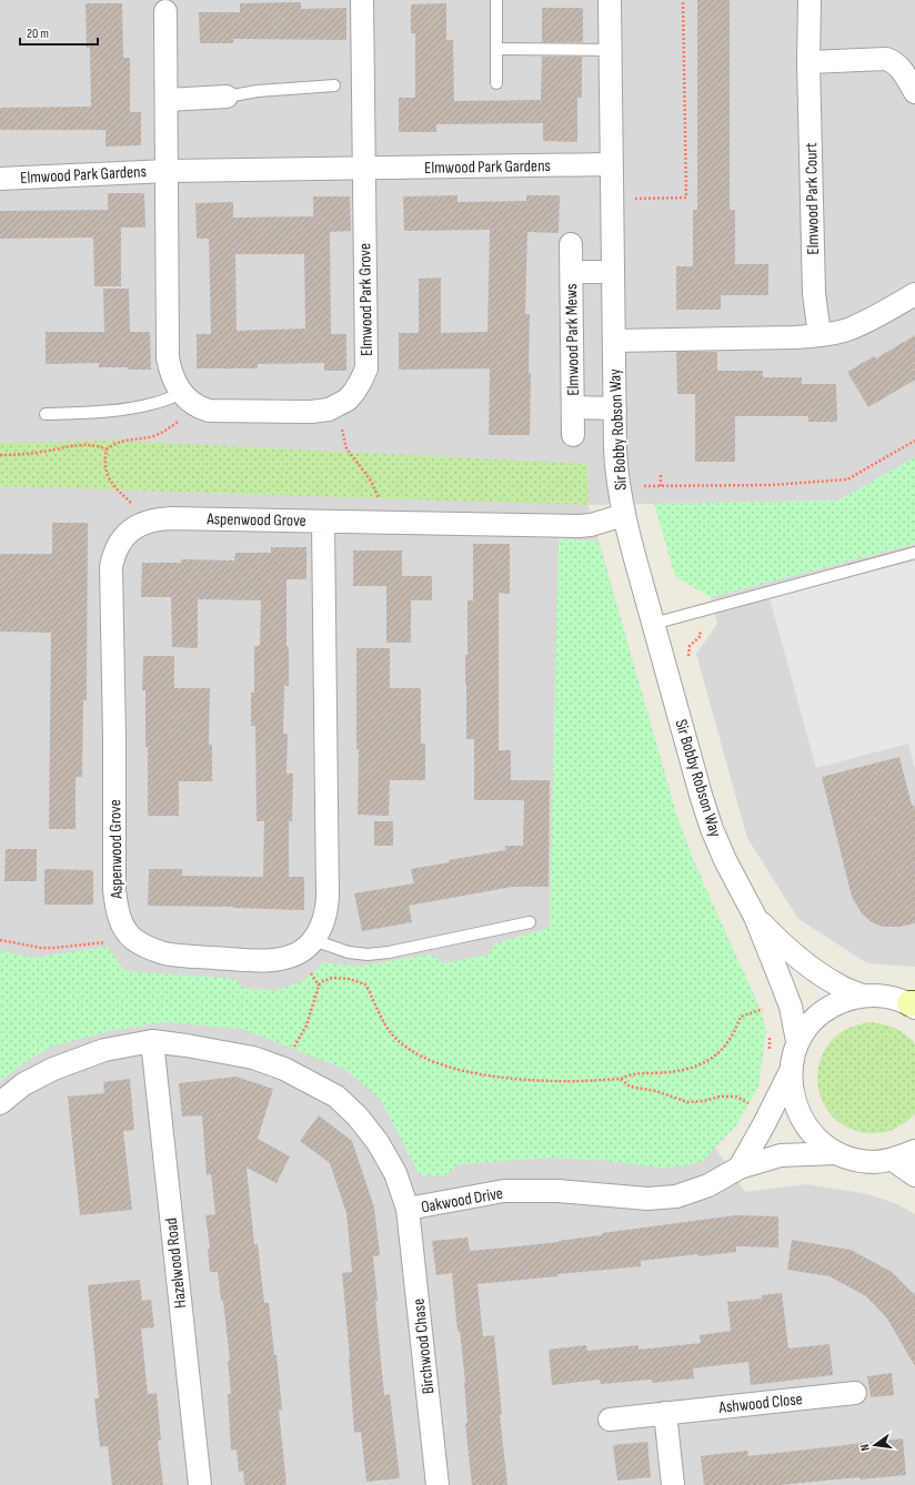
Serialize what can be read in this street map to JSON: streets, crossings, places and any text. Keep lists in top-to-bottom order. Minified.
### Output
{"streets":{"street":["Elmwood Park Gardens","Elmwood Park Court","Elmwood Park Grove","Elmwood Park Mews","Sir Bobby Robson Way","Aspenwood Grove","Oakwood Drive","Hazelwood Road","Birchwood Chase","Ashwood Close"]},"crossings":[["Elmwood Park Gardens","Elmwood Park Grove"],["Elmwood Park Gardens","Sir Bobby Robson Way"],["Elmwood Park Mews","Sir Bobby Robson Way"],["Sir Bobby Robson Way","Aspenwood Grove"],["Oakwood Drive","Hazelwood Road"],["Oakwood Drive","Birchwood Chase"]],"scale_bar":"20 m","north":"left"}
